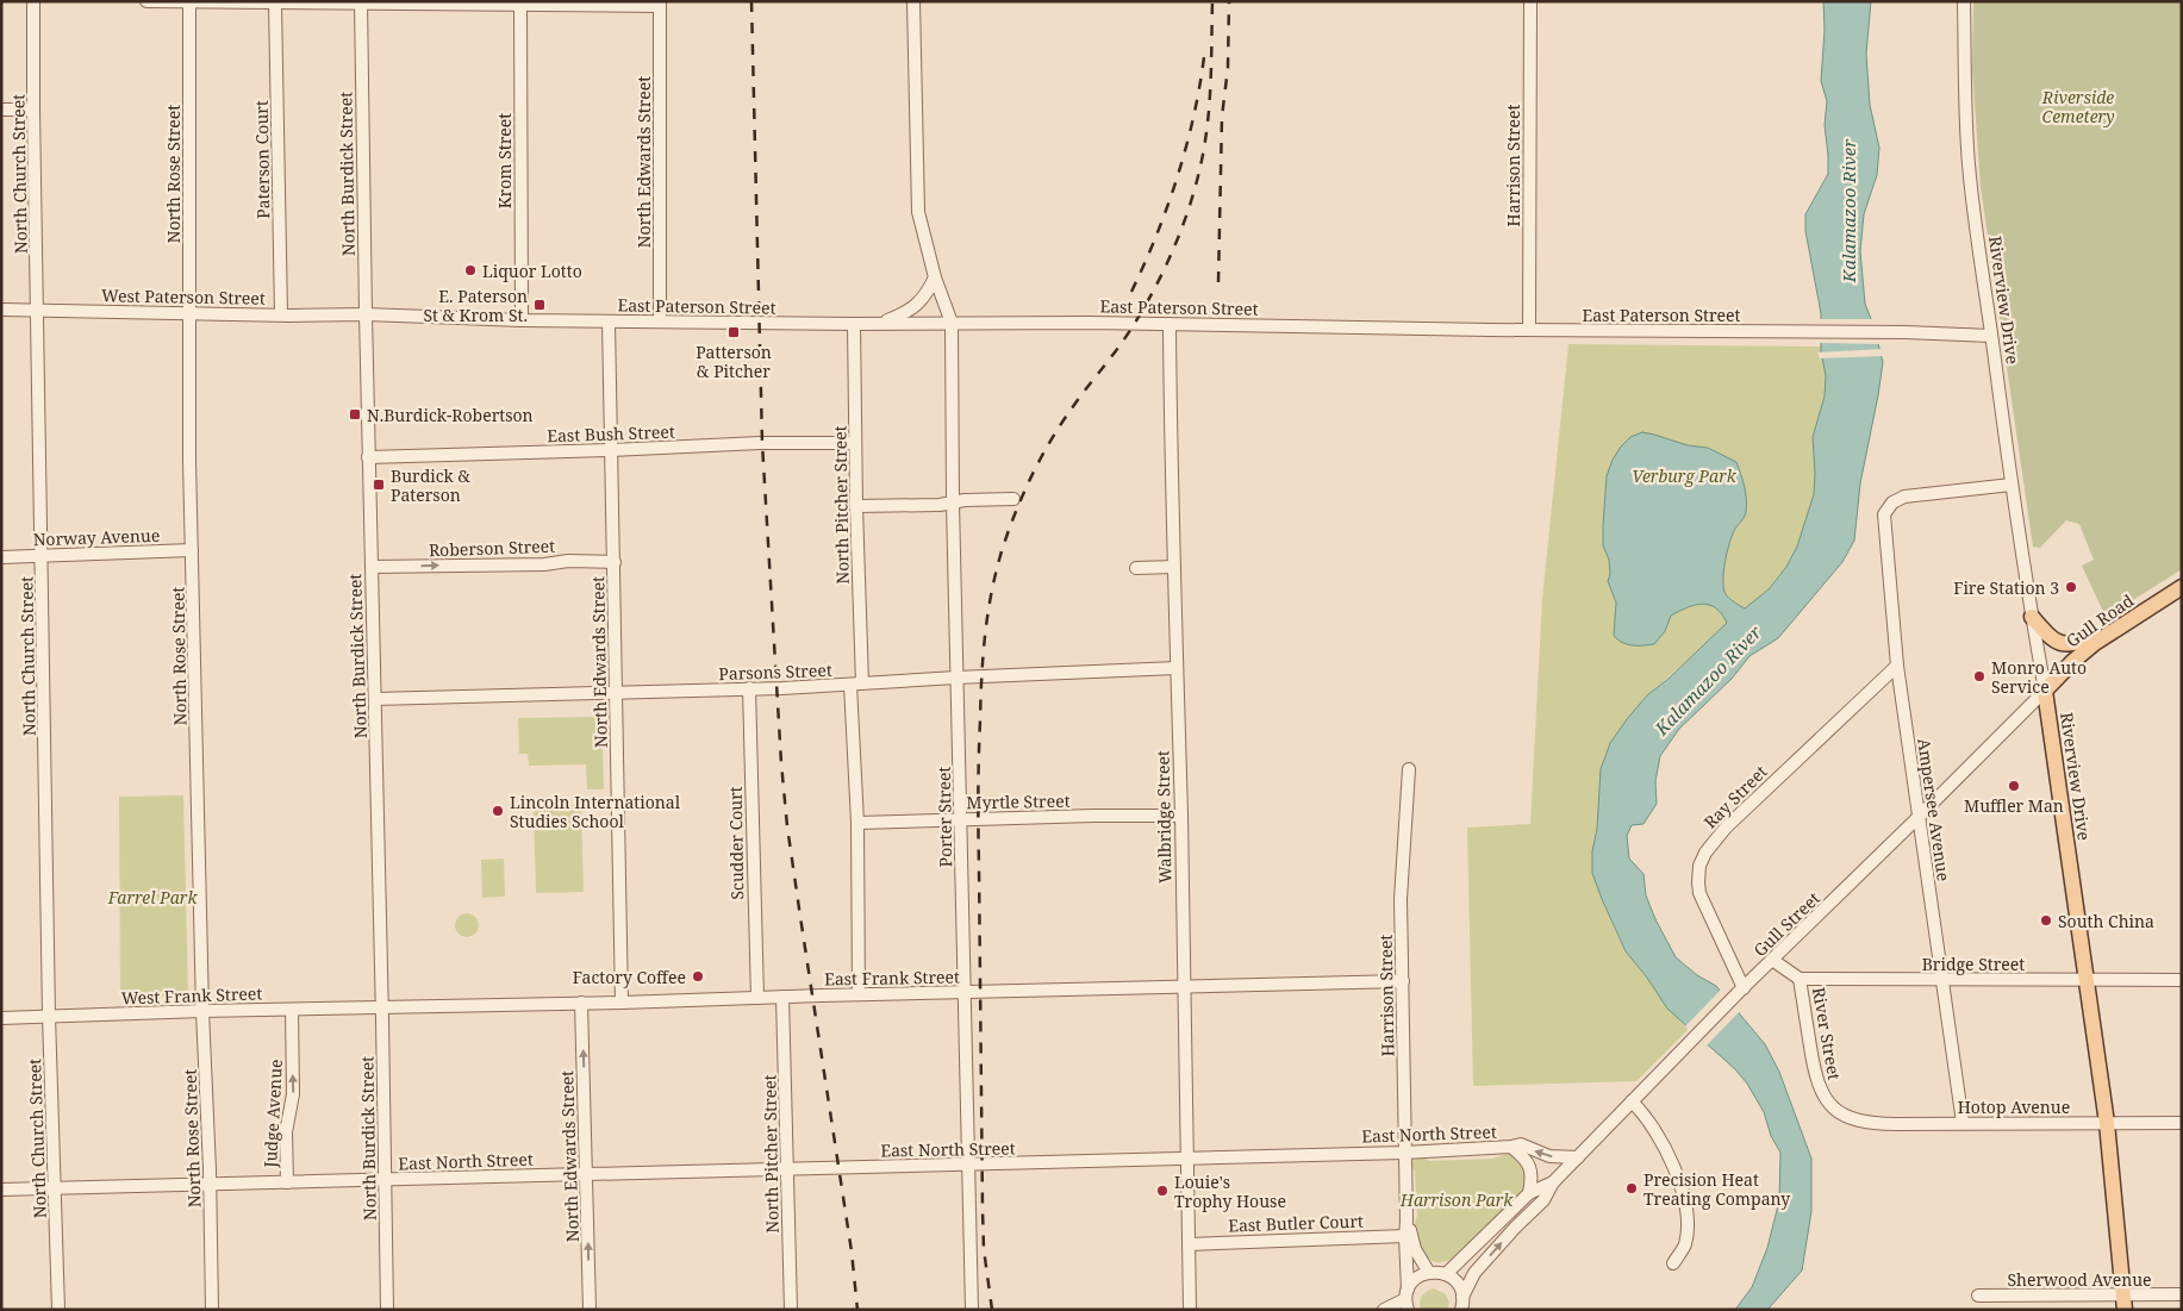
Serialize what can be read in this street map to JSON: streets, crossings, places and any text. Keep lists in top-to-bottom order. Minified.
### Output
{"streets":{"main road":["Riverview Drive","Gull Road"],"street":["Paterson Court","Krom Street","North Edwards Street","Harrison Street","North Church Street","North Rose Street","North Burdick Street","West Paterson Street","East Paterson Street","East Bush Street","North Pitcher Street","Norway Avenue","Roberson Street","Parsons Street","Ray Street","Myrtle Street","Ampersee Avenue","Porter Street","Walbridge Street","Scudder Court","Gull Street","Bridge Street","East Frank Street","West Frank Street","River Street","Hotop Avenue","Judge Avenue","East North Street","East Butler Court","Sherwood Avenue"]},"crossings":[["Paterson Court","West Paterson Street"],["Krom Street","East Paterson Street"],["North Edwards Street","East Paterson Street"],["North Edwards Street","East Bush Street"],["North Edwards Street","Roberson Street"],["North Edwards Street","Parsons Street"],["North Edwards Street","East Frank Street"],["North Edwards Street","East North Street"],["Harrison Street","East Paterson Street"],["Harrison Street","East Frank Street"],["Harrison Street","East North Street"],["Harrison Street","East Butler Court"],["North Church Street","West Paterson Street"],["North Church Street","Norway Avenue"],["North Church Street","West Frank Street"],["North Church Street","East North Street"],["North Rose Street","West Paterson Street"],["North Rose Street","Norway Avenue"],["North Rose Street","West Frank Street"],["North Rose Street","East North Street"],["North Burdick Street","West Paterson Street"],["North Burdick Street","East Paterson Street"],["North Burdick Street","East Bush Street"],["North Burdick Street","Roberson Street"],["North Burdick Street","Parsons Street"],["North Burdick Street","East Frank Street"],["North Burdick Street","West Frank Street"],["North Burdick Street","East North Street"],["West Paterson Street","East Paterson Street"],["Riverview Drive","East Paterson Street"],["Riverview Drive","Gull Road"],["Riverview Drive","Ampersee Avenue"],["Riverview Drive","Gull Street"],["Riverview Drive","Bridge Street"],["Riverview Drive","Hotop Avenue"],["Riverview Drive","Sherwood Avenue"],["East Paterson Street","North Pitcher Street"],["East Paterson Street","Porter Street"],["East Paterson Street","Walbridge Street"],["East Bush Street","North Pitcher Street"],["North Pitcher Street","Parsons Street"],["North Pitcher Street","Myrtle Street"],["North Pitcher Street","East Frank Street"],["North Pitcher Street","East North Street"],["Gull Road","Gull Street"],["Parsons Street","Porter Street"],["Parsons Street","Walbridge Street"],["Parsons Street","Scudder Court"],["Ray Street","Ampersee Avenue"],["Ray Street","Gull Street"],["Myrtle Street","Porter Street"],["Myrtle Street","Walbridge Street"],["Ampersee Avenue","Gull Street"],["Ampersee Avenue","Bridge Street"],["Ampersee Avenue","Hotop Avenue"],["Porter Street","East Frank Street"],["Porter Street","East North Street"],["Walbridge Street","East Frank Street"],["Walbridge Street","East North Street"],["Walbridge Street","East Butler Court"],["Scudder Court","East Frank Street"],["Gull Street","East North Street"],["Bridge Street","River Street"],["East Frank Street","West Frank Street"],["West Frank Street","Judge Avenue"],["River Street","Hotop Avenue"],["Judge Avenue","East North Street"]],"one_way":["Roberson Street","Judge Avenue"],"water":["Kalamazoo River"],"parks":["Riverside Cemetery","Verburg Park","Farrel Park","Harrison Park"],"places":{"other":["Liquor Lotto","Fire Station 3","Monro Auto Service","Muffler Man","Lincoln International Studies School","South China","Factory Coffee","Precision Heat Treating Company","Louie's Trophy House"],"transit":["E. Paterson St & Krom St.","Patterson & Pitcher","N.Burdick-Robertson","Burdick & Paterson"]}}
